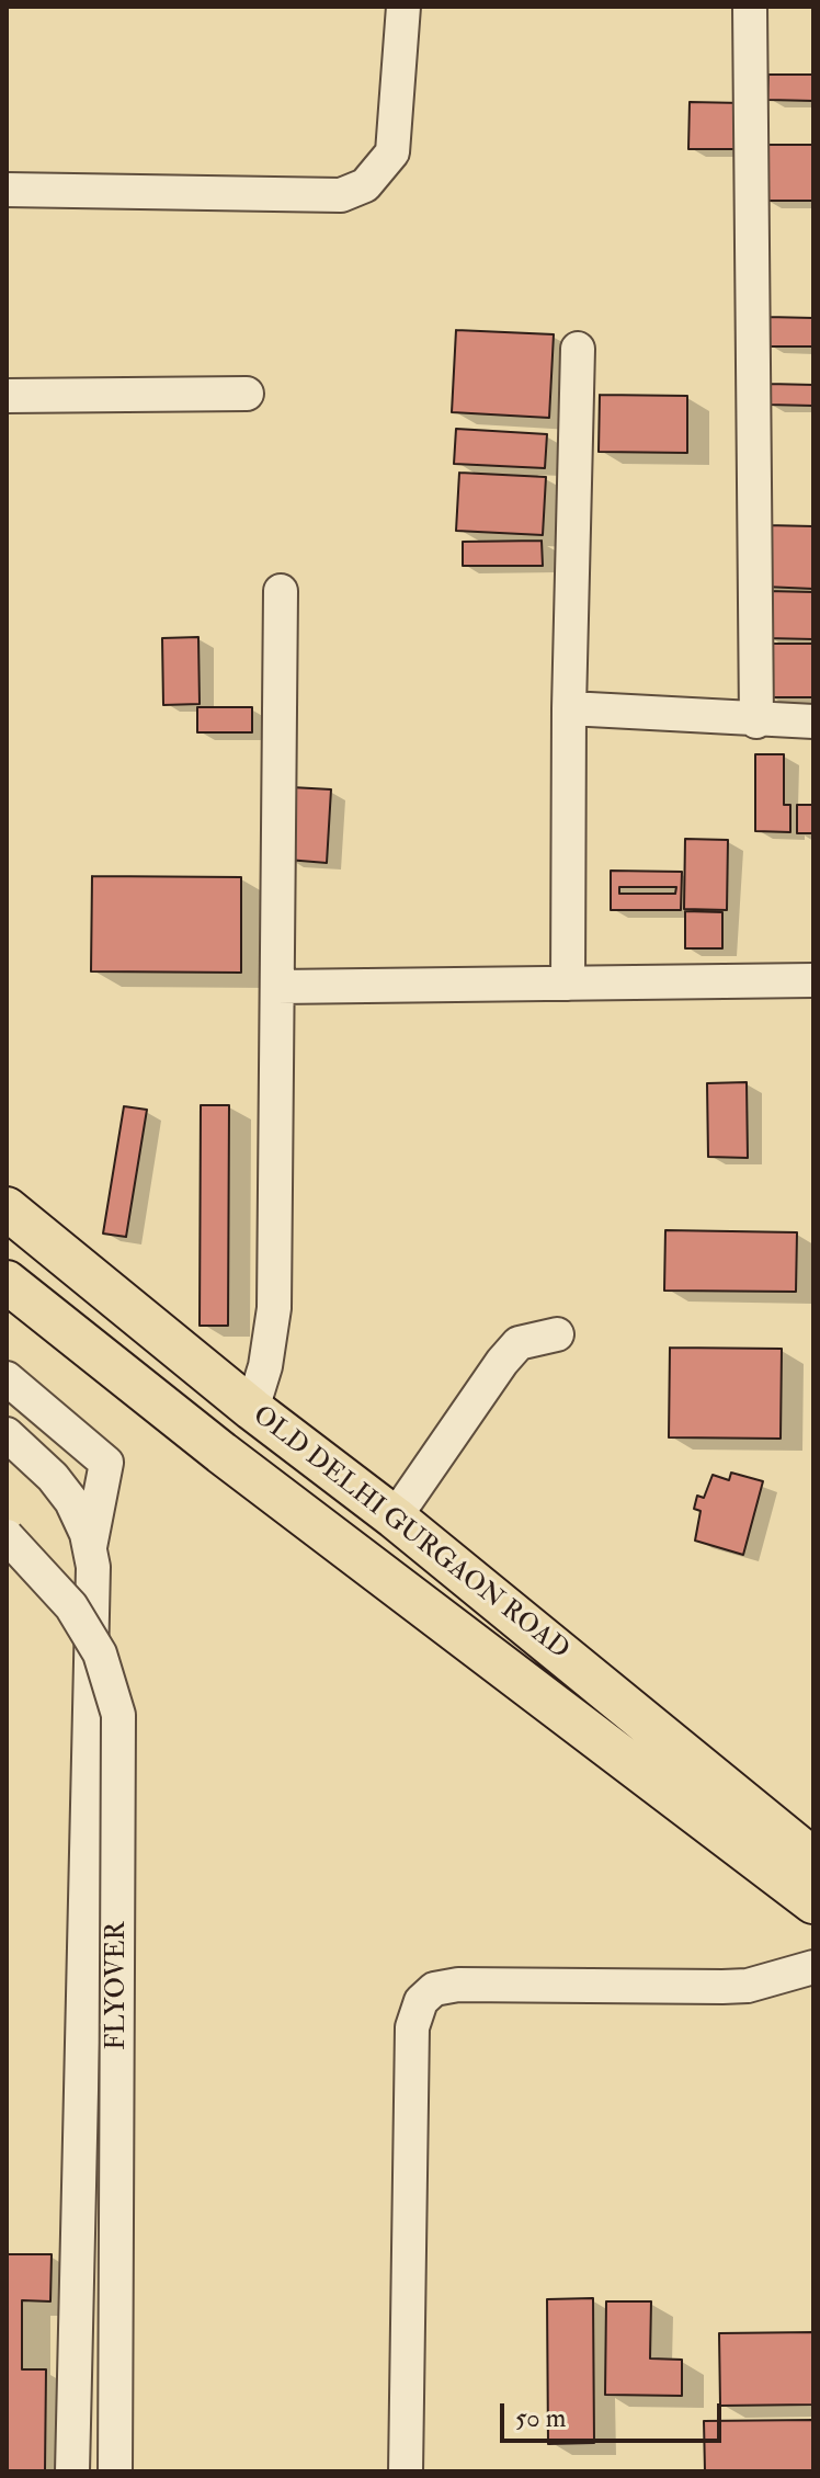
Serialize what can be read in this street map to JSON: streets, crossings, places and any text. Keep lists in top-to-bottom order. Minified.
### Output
{"streets":{"main road":["OLD DELHI GURGAON ROAD"],"street":["FLYOVER"]},"scale_bar":"50 m"}
